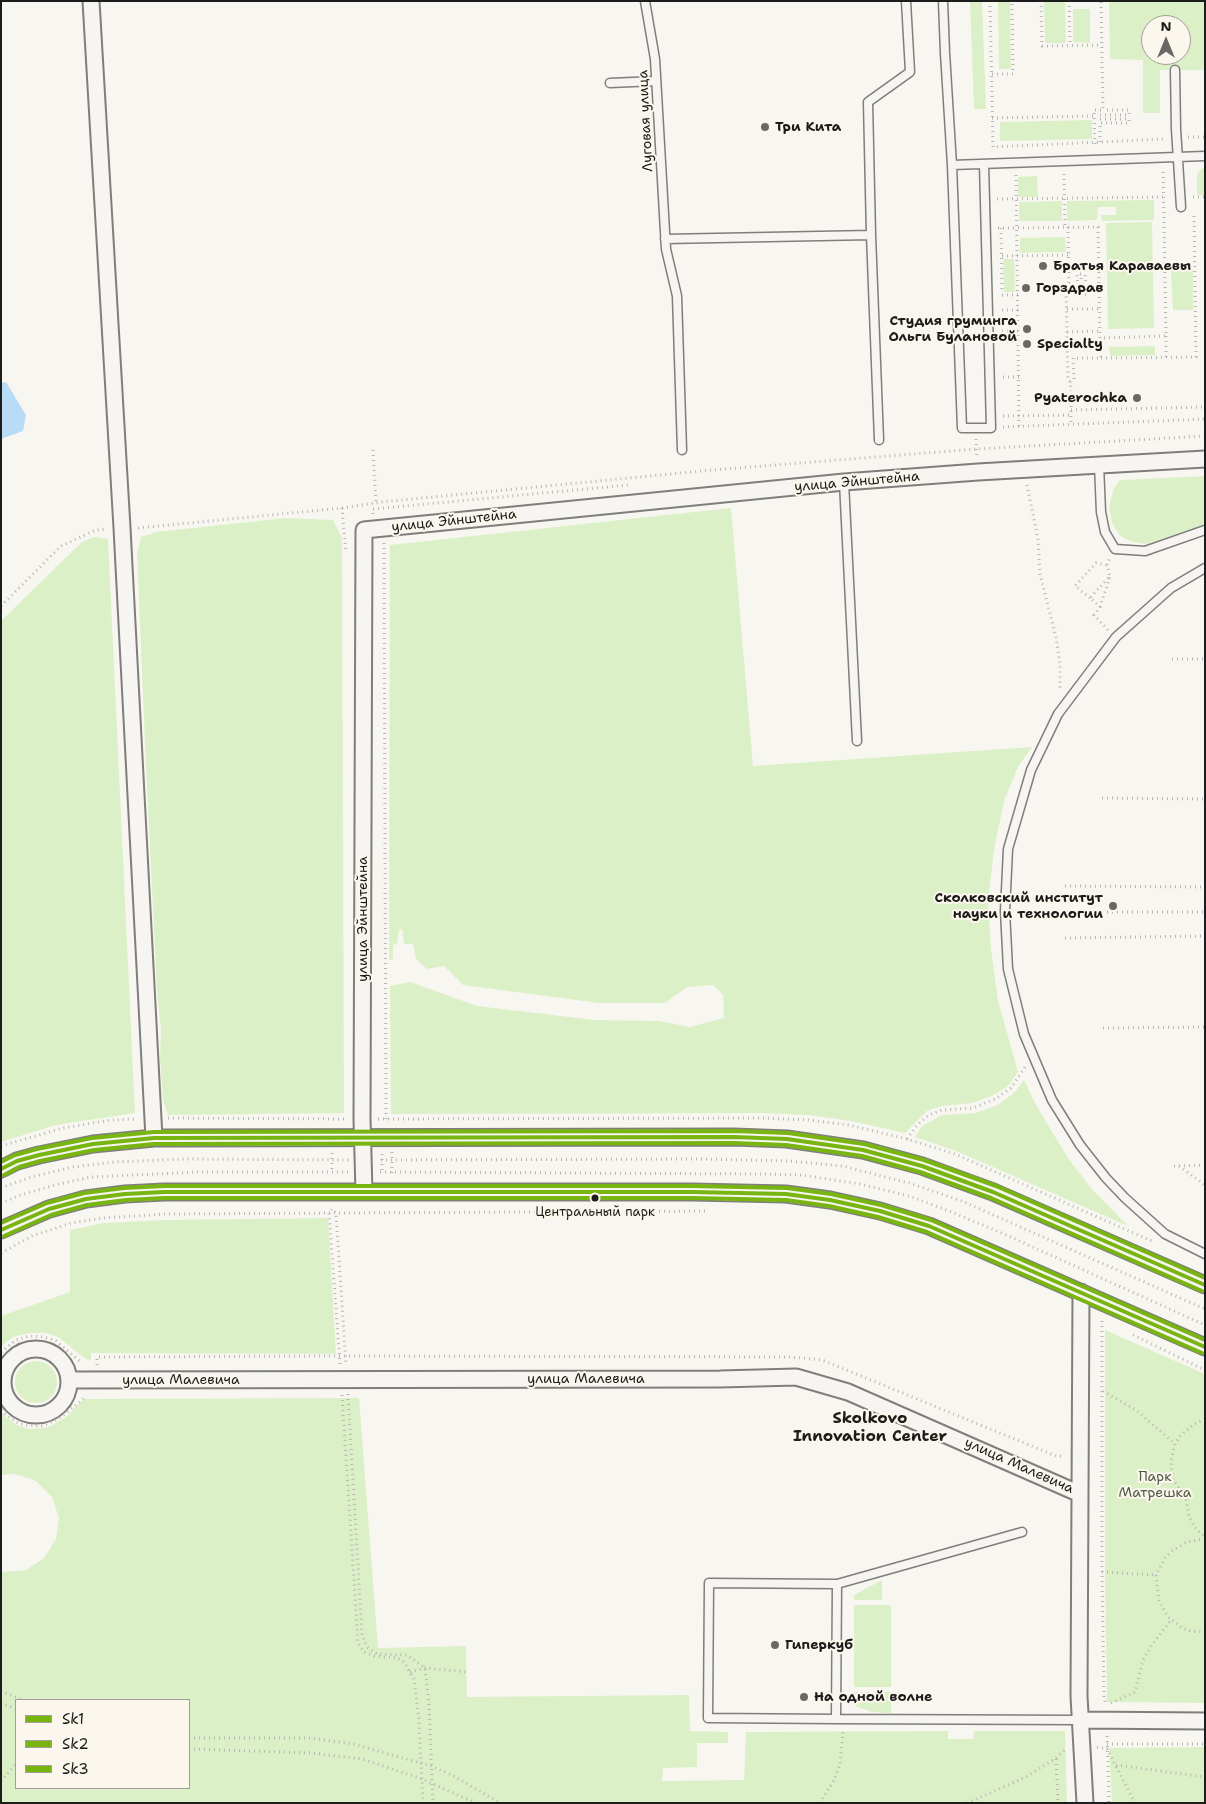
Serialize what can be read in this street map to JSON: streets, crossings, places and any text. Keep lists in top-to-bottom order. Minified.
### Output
{"streets":{"street":["улица Эйнштейна","улица Малевича"],"lane":["Луговая улица"]},"districts":["Skolkovo Innovation Center"],"parks":["Парк Матрешка"],"places":["Три Кита","Братья Караваевы","Горздрав","Студия груминга Ольги Булановой","Specialty","Pyaterochka","Сколковский институт науки и технологии","Центральный парк","Гиперкуб","На одной волне"],"lines":["transit line Sk3","transit line Sk1","transit line Sk2"],"legend":["Sk1","Sk2","Sk3"],"north":"top"}
